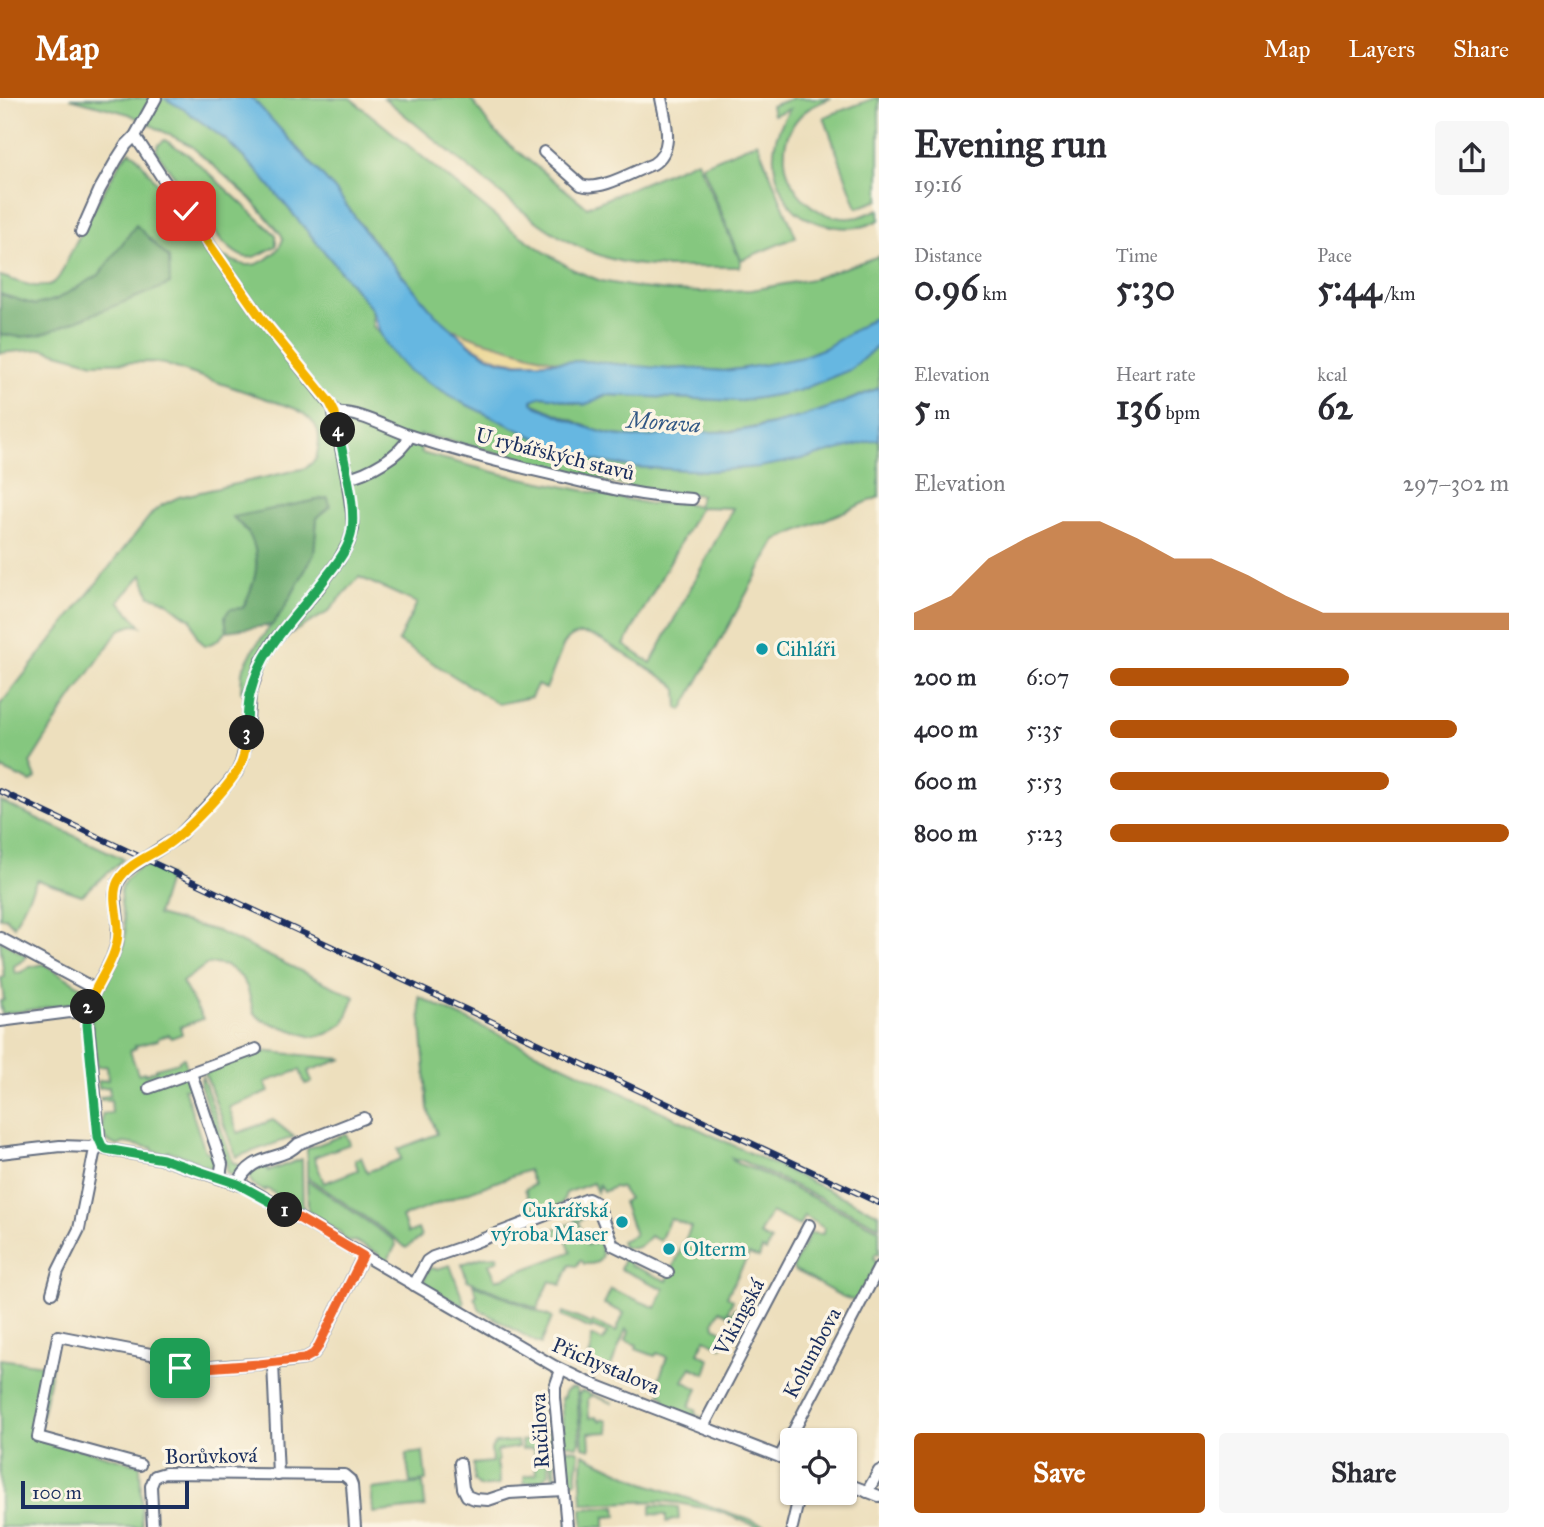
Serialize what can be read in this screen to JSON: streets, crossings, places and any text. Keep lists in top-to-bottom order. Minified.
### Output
{"streets":{"street":["U rybářských stavů","Vikingská","Kolumbova","Přichystalova","Ručilova","Borůvková"]},"crossings":[["Vikingská","Přichystalova"],["Přichystalova","Ručilova"]],"water":["Morava"],"places":["Cihláři","Cukrářská výroba Maser","Olterm"],"scale_bar":"100 m","page":{"header":"Map","nav":["Map","Layers","Share"],"heading":["Evening run","19:16"],"stats":[["Distance","0.96 km"],["Time","5:30"],["Pace","5:44 /km"],["Elevation","5 m"],["Heart rate","136 bpm"],["kcal","62"]],"pins":["4","3","2","1"],"chart":["Elevation","297–302 m"],"list":[{"name":"200 m","note":"6:07"},{"name":"400 m","note":"5:35"},{"name":"600 m","note":"5:53"},{"name":"800 m","note":"5:23"}],"buttons":["Save","Share"],"scale":"100 m"}}
